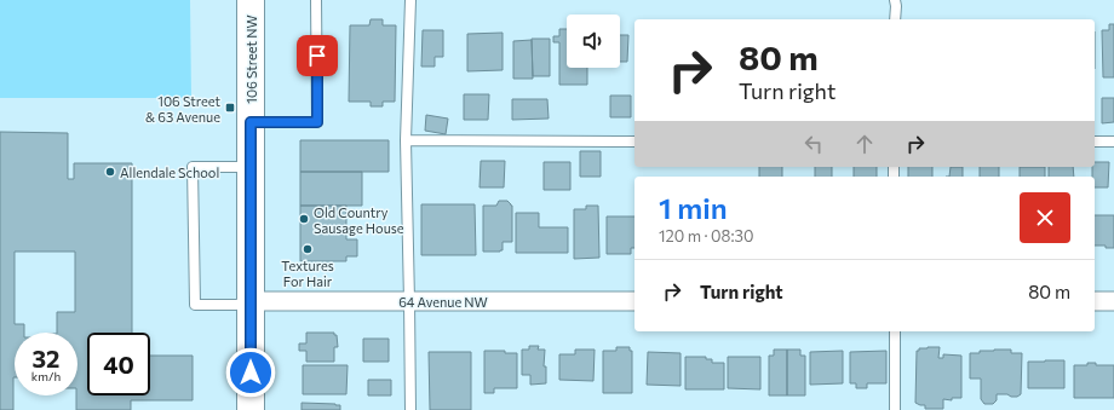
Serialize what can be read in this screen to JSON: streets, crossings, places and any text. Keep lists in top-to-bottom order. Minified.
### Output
{"streets":{"street":["106 Street NW","64 Avenue NW"]},"crossings":[["106 Street NW","64 Avenue NW"]],"places":{"transit":["106 Street & 63 Avenue"],"other":["Allendale School","Old Country Sausage House","Textures For Hair"]},"page":{"turn":["80 m","Turn right"],"heading":["1 min","120 m · 08:30"],"list":[{"name":"Turn right","value":"80 m"}],"speed":"32 km/h","limit":"40"}}
